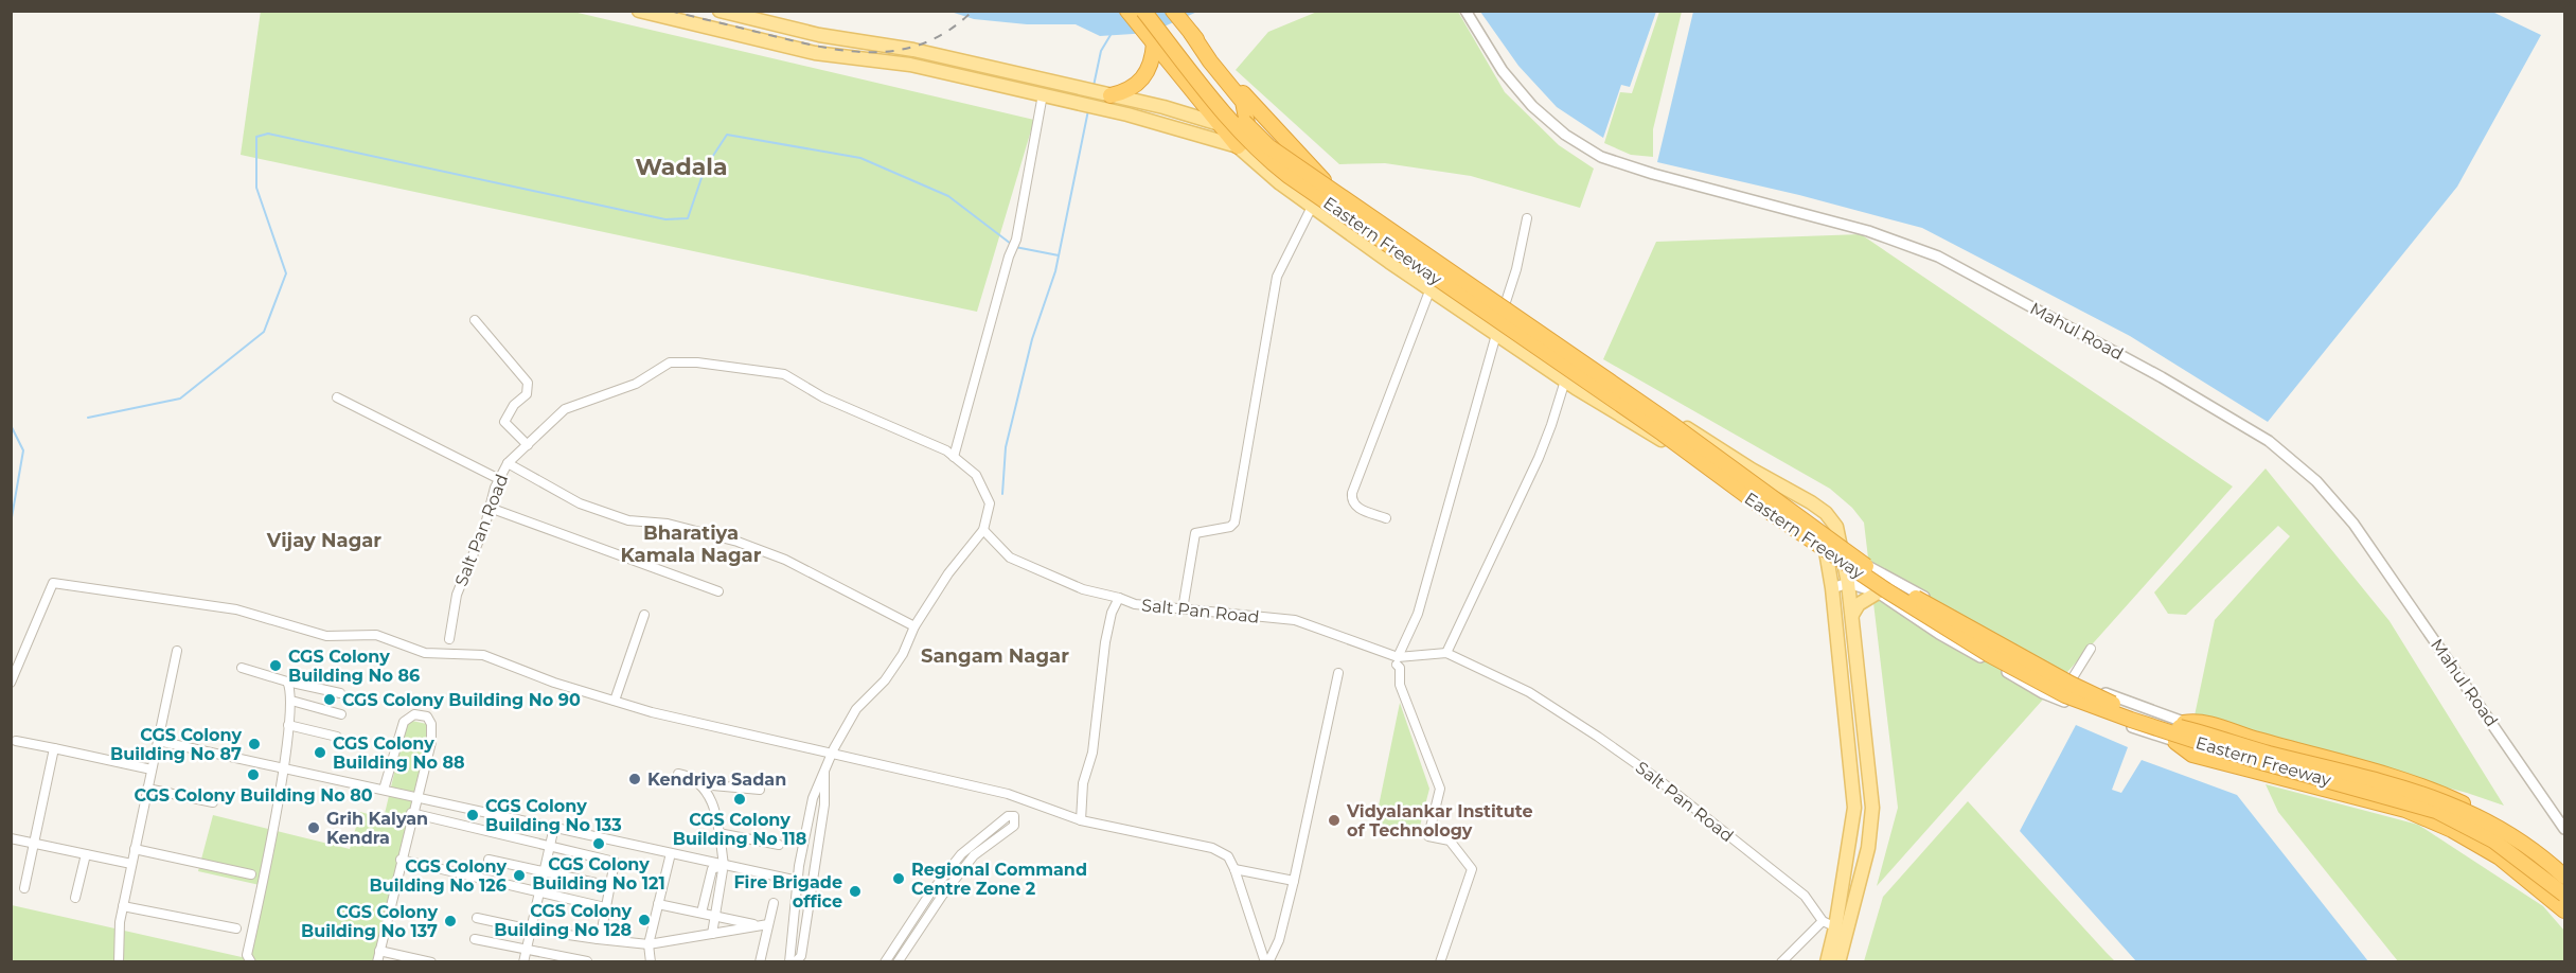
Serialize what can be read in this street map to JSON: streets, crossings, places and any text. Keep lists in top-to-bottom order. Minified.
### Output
{"streets":{"highway":["Eastern Freeway"],"street":["Mahul Road","Salt Pan Road"]},"districts":["Wadala","Bharatiya Kamala Nagar","Vijay Nagar","Sangam Nagar"],"places":["CGS Colony Building No 86","CGS Colony Building No 90","CGS Colony Building No 87","CGS Colony Building No 88","CGS Colony Building No 80","Kendriya Sadan","CGS Colony Building No 118","CGS Colony Building No 133","Vidyalankar Institute of Technology","Grih Kalyan Kendra","CGS Colony Building No 121","CGS Colony Building No 126","Regional Command Centre Zone 2","Fire Brigade office","CGS Colony Building No 128","CGS Colony Building No 137"]}
